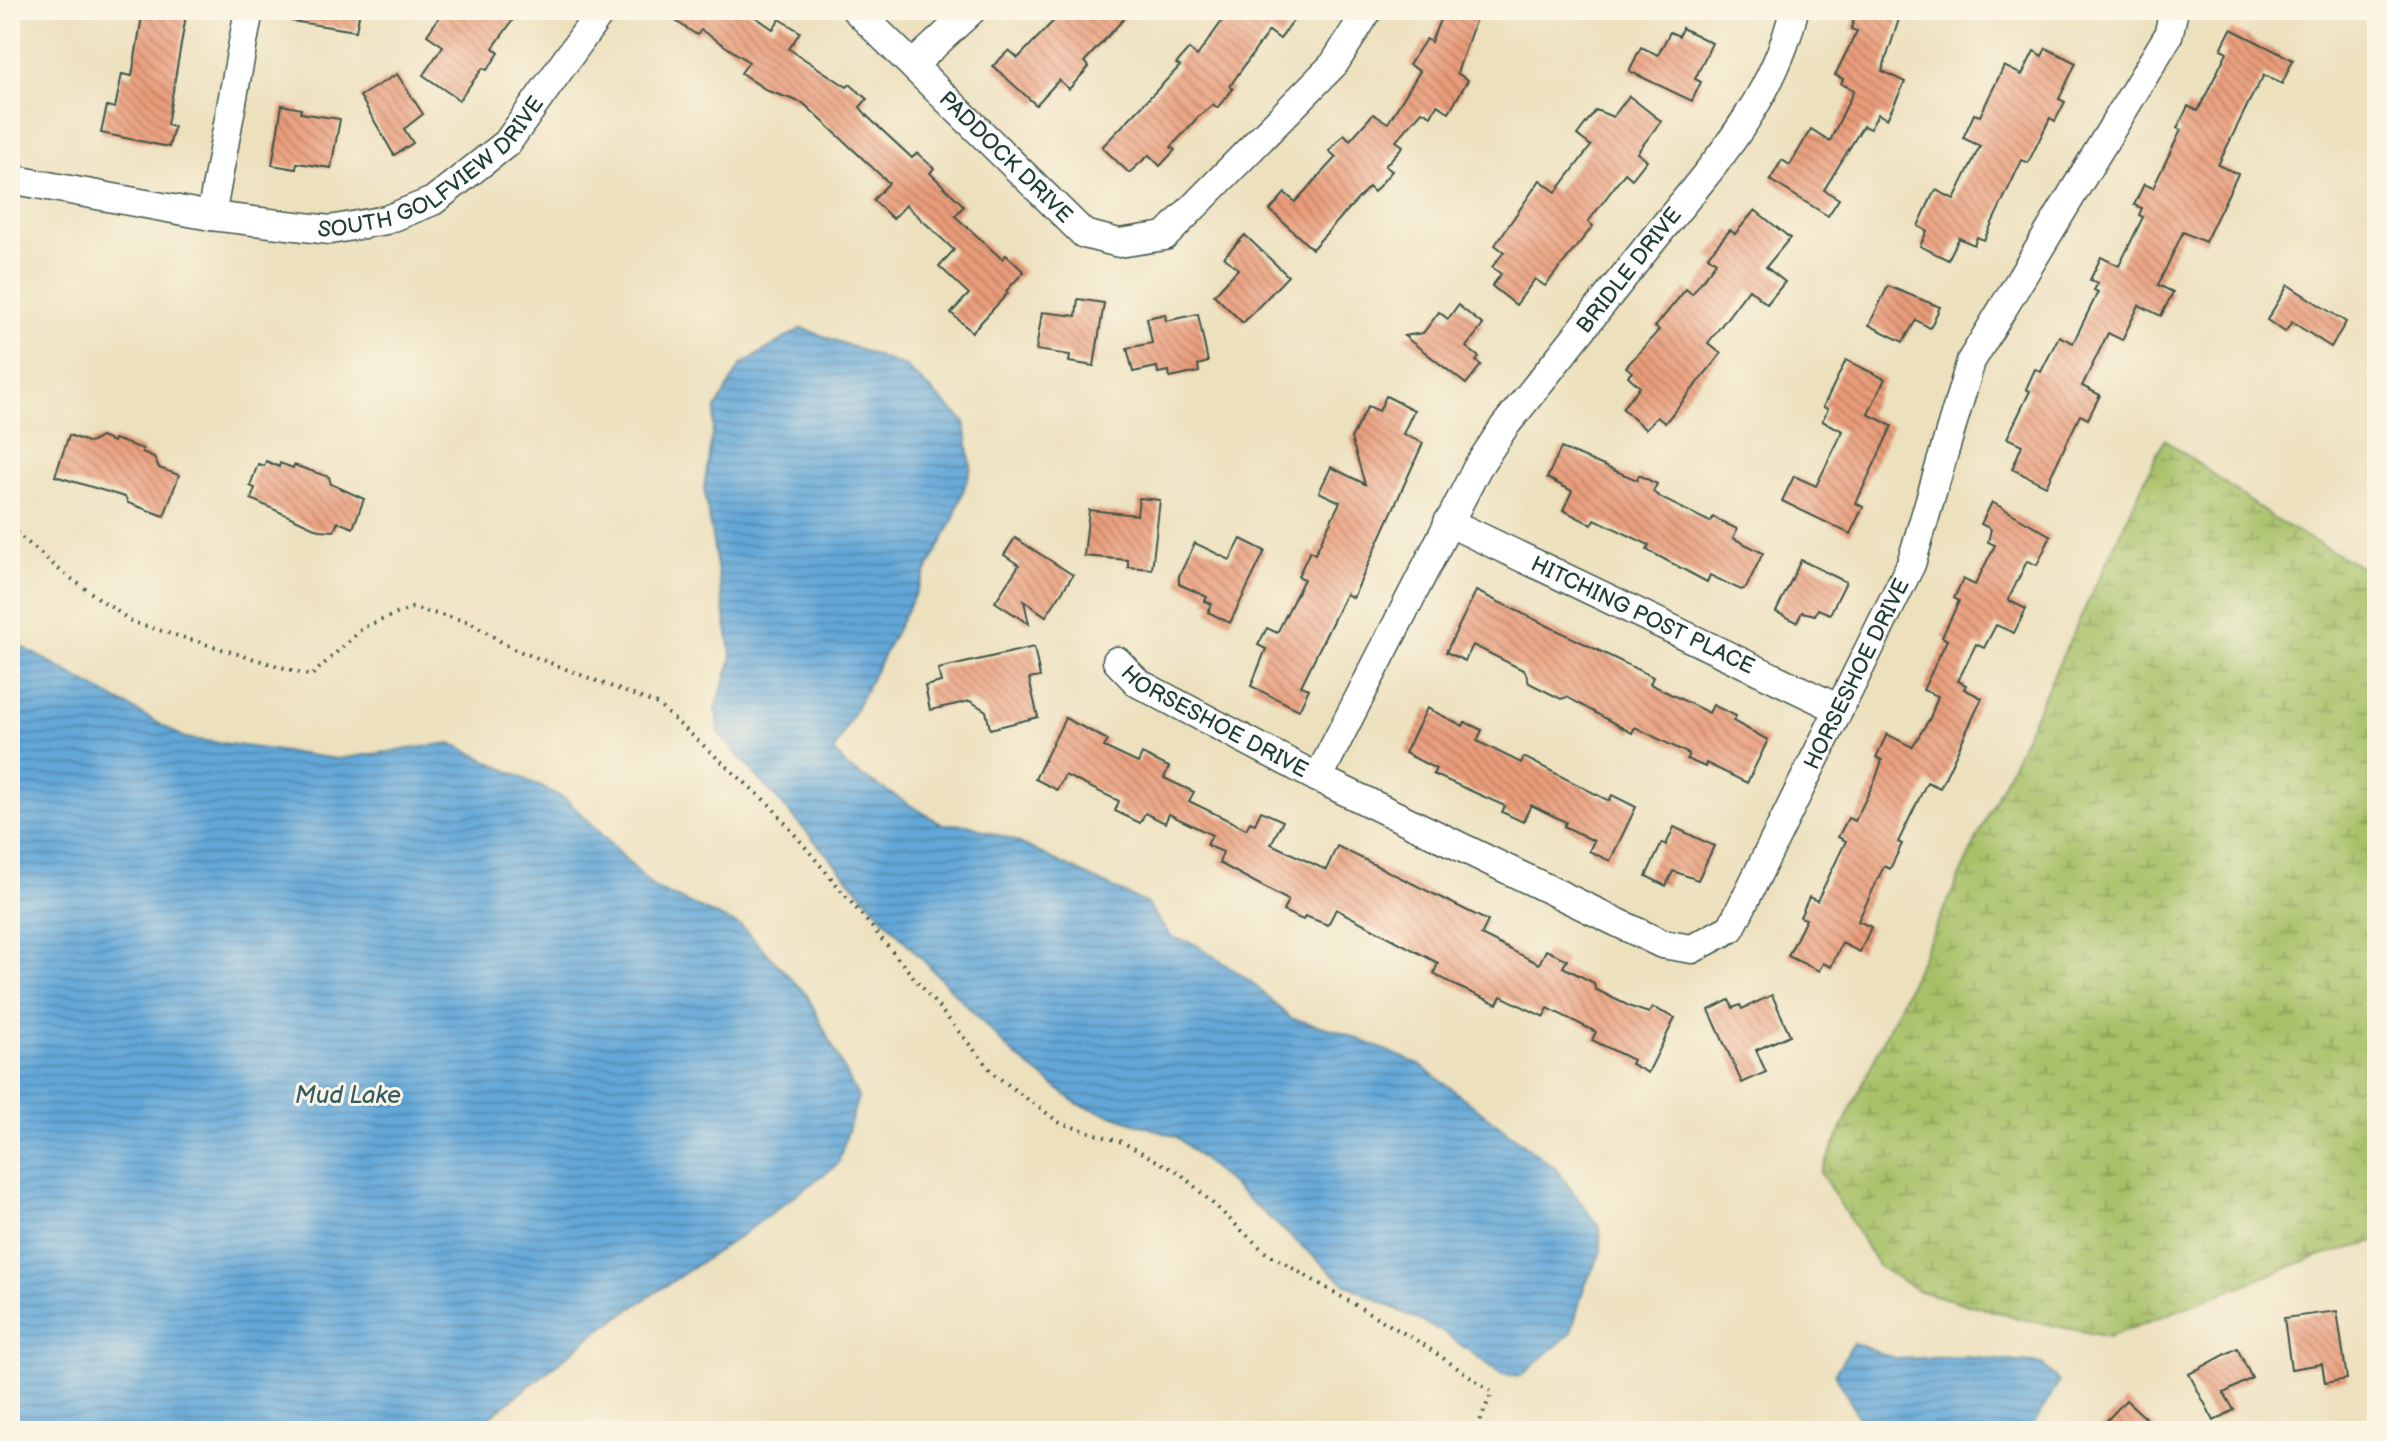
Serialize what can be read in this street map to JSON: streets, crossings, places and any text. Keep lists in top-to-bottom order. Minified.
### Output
{"streets":{"street":["PADDOCK DRIVE","SOUTH GOLFVIEW DRIVE","BRIDLE DRIVE","HITCHING POST PLACE","HORSESHOE DRIVE"]},"crossings":[["BRIDLE DRIVE","HITCHING POST PLACE"],["BRIDLE DRIVE","HORSESHOE DRIVE"],["HITCHING POST PLACE","HORSESHOE DRIVE"]],"water":["Mud Lake"]}
